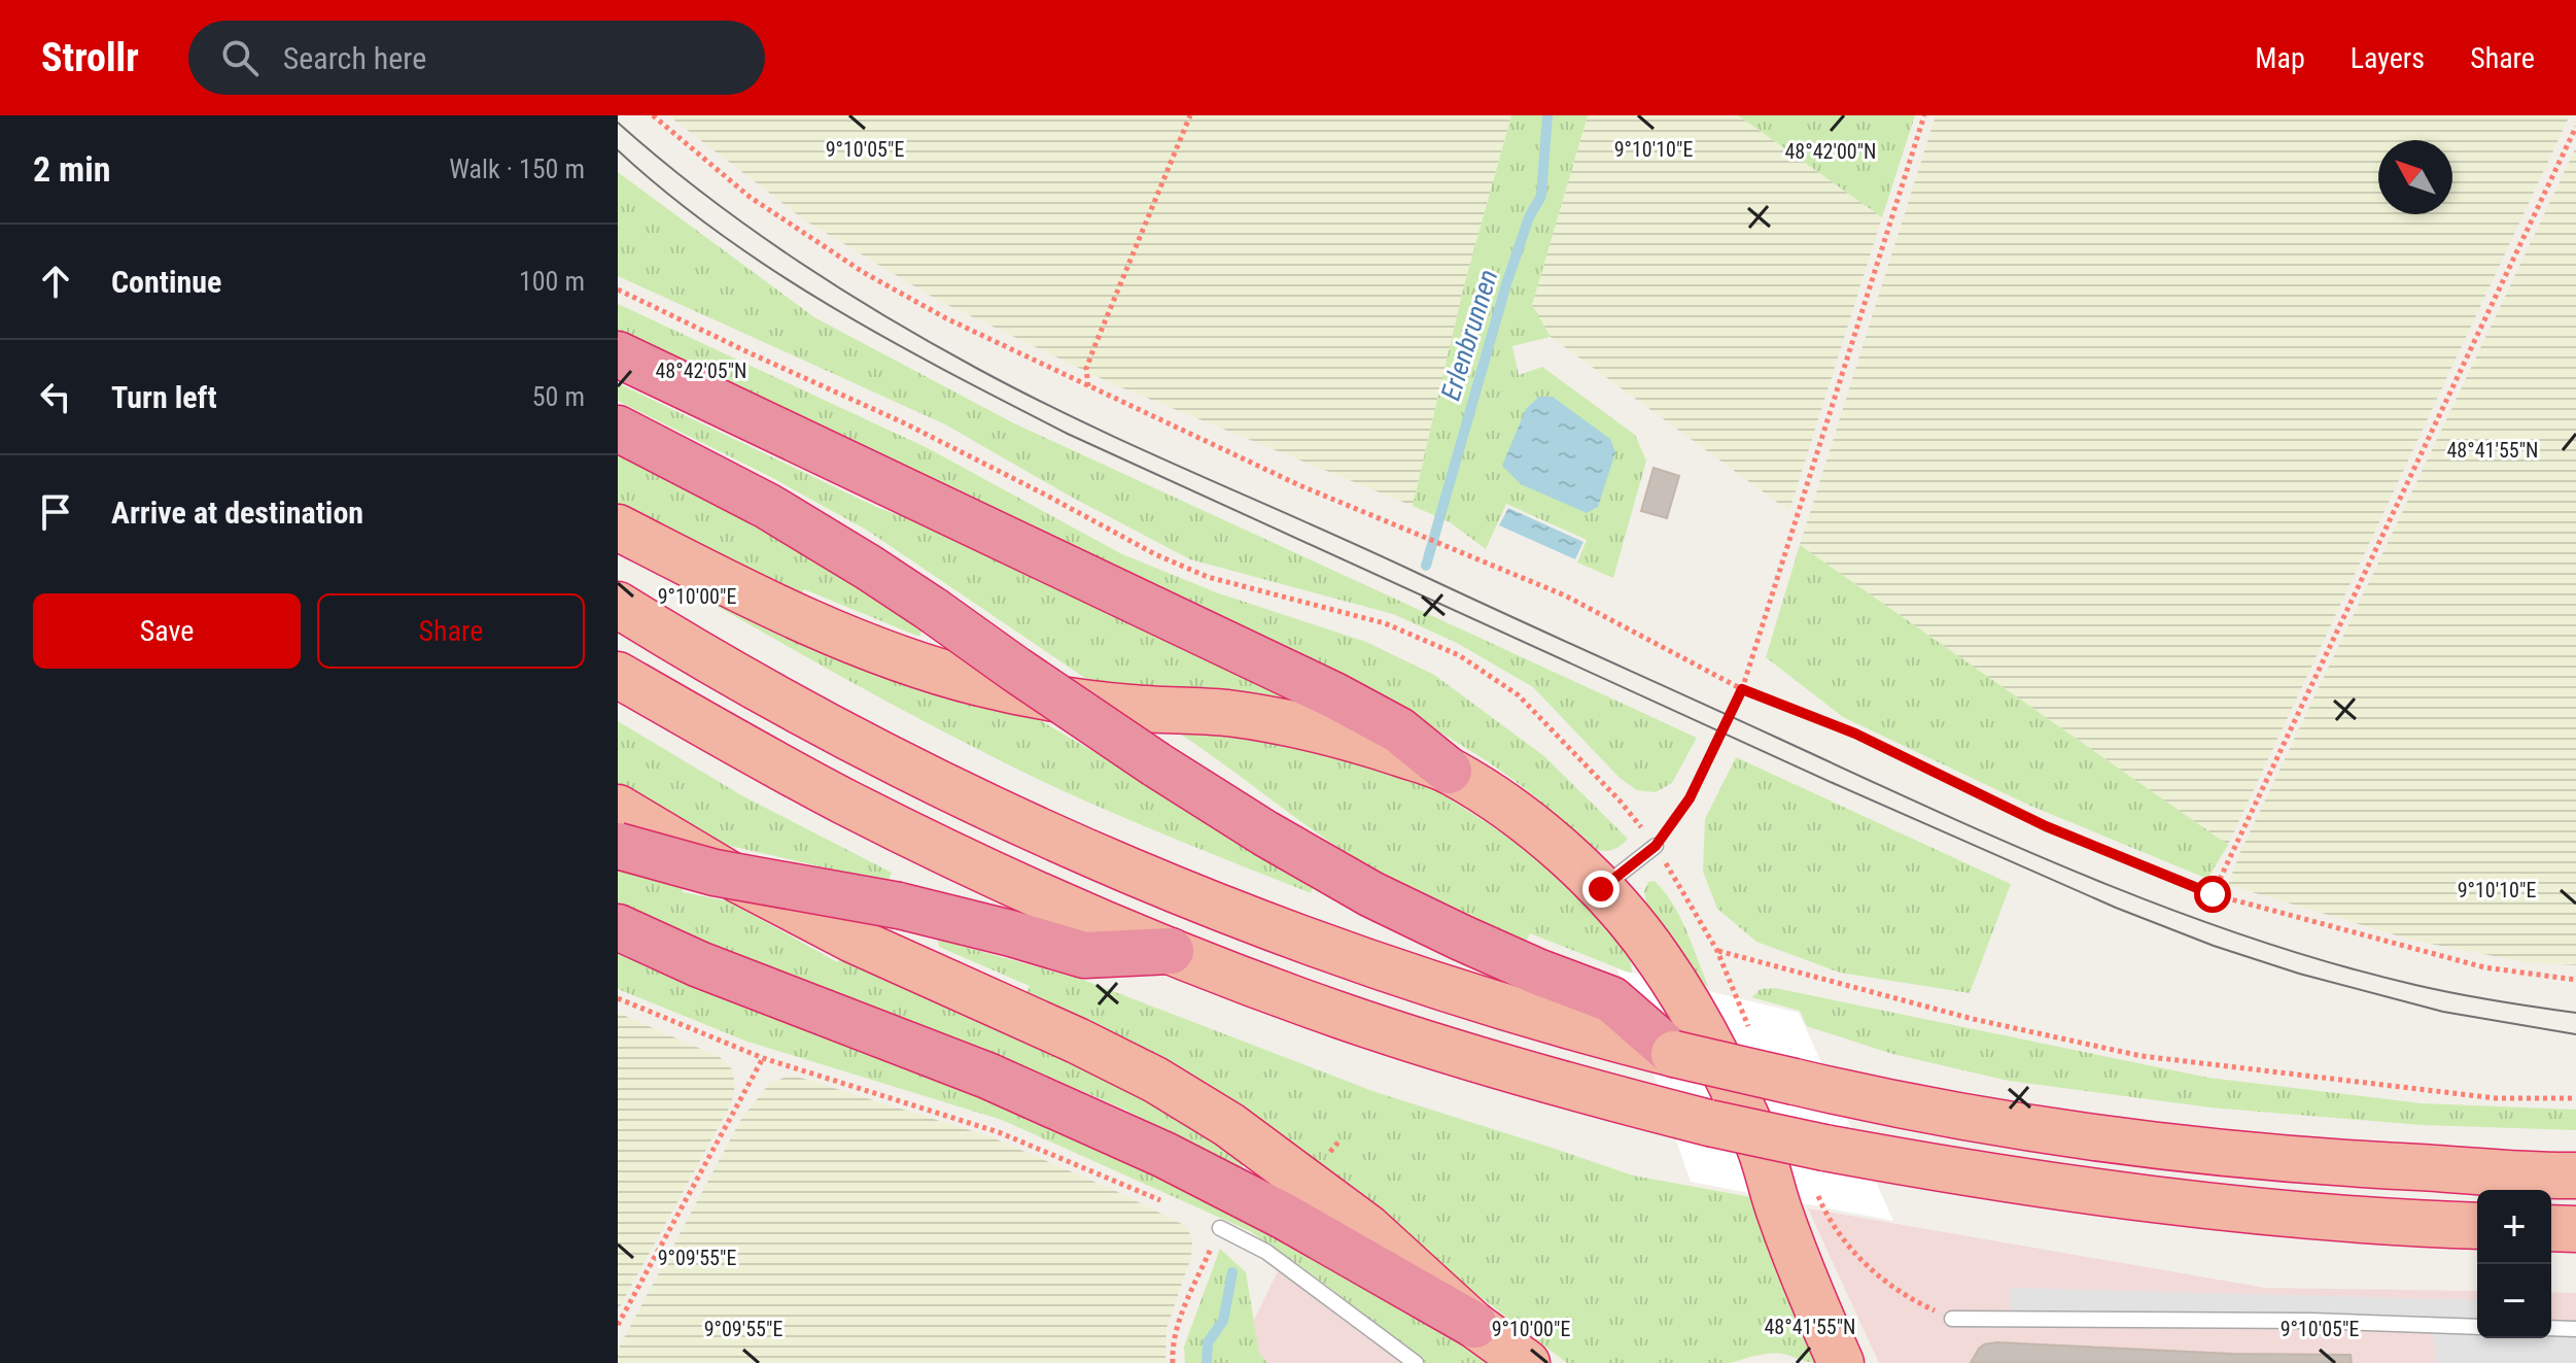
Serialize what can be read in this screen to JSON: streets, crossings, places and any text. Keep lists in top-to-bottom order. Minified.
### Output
{"water":["Erlenbrunnen"],"north":"top left","page":{"header":"Strollr","search":"Search here","nav":["Map","Layers","Share"],"heading":["2 min","Walk · 150 m"],"list":[["Continue","100 m"],["Turn left","50 m"],"Arrive at destination"],"buttons":["Save","Share"],"map_buttons":["+","−"]},"coordinates":["9°10'10\"E","9°10'05\"E","48°42'00\"N","48°42'05\"N","48°41'55\"N","9°10'00\"E","9°09'55\"E"]}
